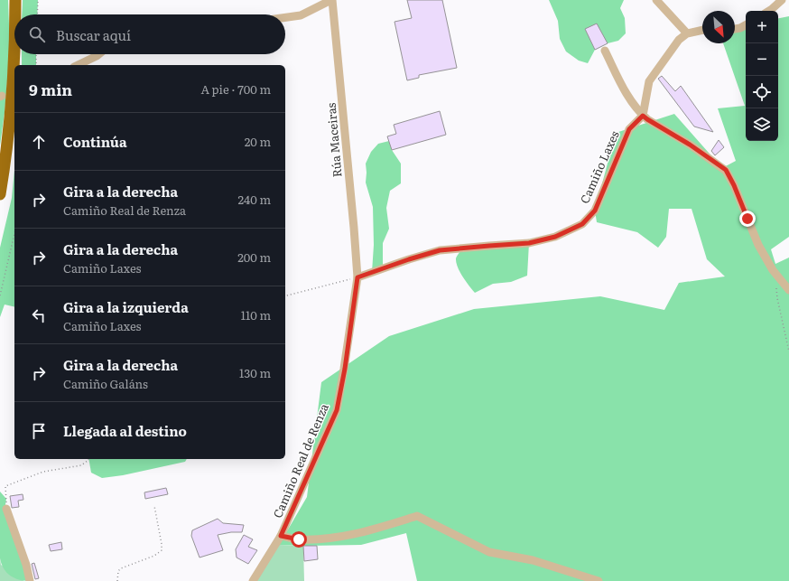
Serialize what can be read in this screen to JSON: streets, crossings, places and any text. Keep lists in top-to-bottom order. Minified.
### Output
{"streets":{"street":["Rúa Maceiras","Camiño Laxes","Camiño Real de Renza"]},"crossings":[["Rúa Maceiras","Camiño Laxes"],["Rúa Maceiras","Camiño Real de Renza"],["Camiño Laxes","Camiño Real de Renza"]],"north":"bottom right","page":{"map_buttons":["+","−"],"search":"Buscar aquí","heading":["9 min","A pie · 700 m"],"list":[["Continúa","20 m"],["Gira a la derecha","Camiño Real de Renza","240 m"],["Gira a la derecha","Camiño Laxes","200 m"],["Gira a la izquierda","Camiño Laxes","110 m"],["Gira a la derecha","Camiño Galáns","130 m"],"Llegada al destino"]}}
